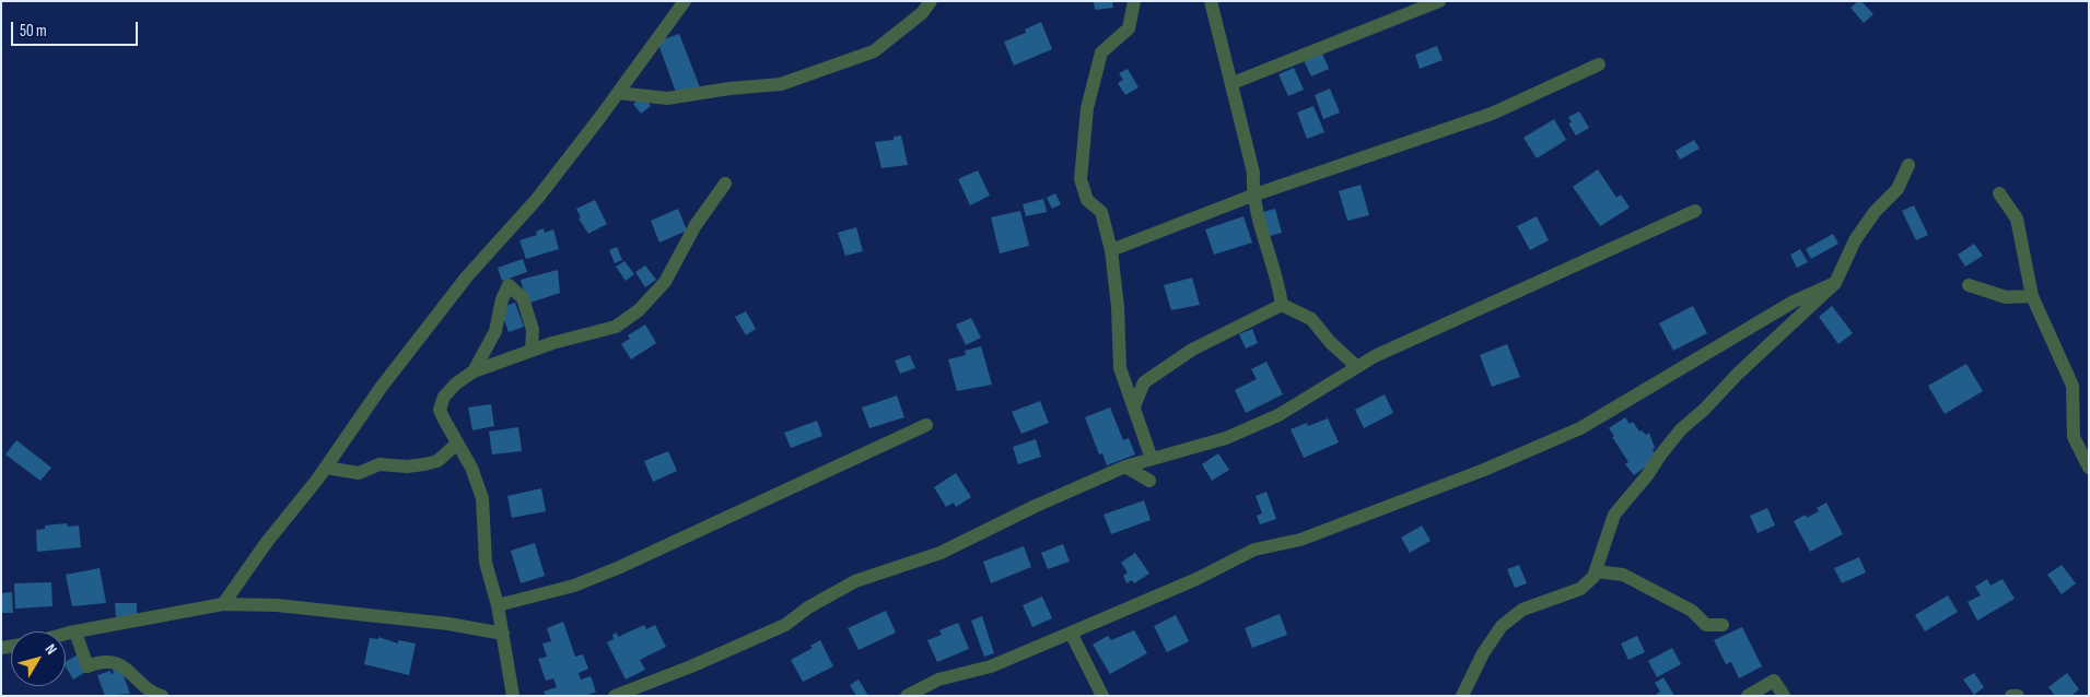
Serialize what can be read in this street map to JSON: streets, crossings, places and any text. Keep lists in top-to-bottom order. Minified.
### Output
{"scale_bar":"50 m","north":"top right"}
